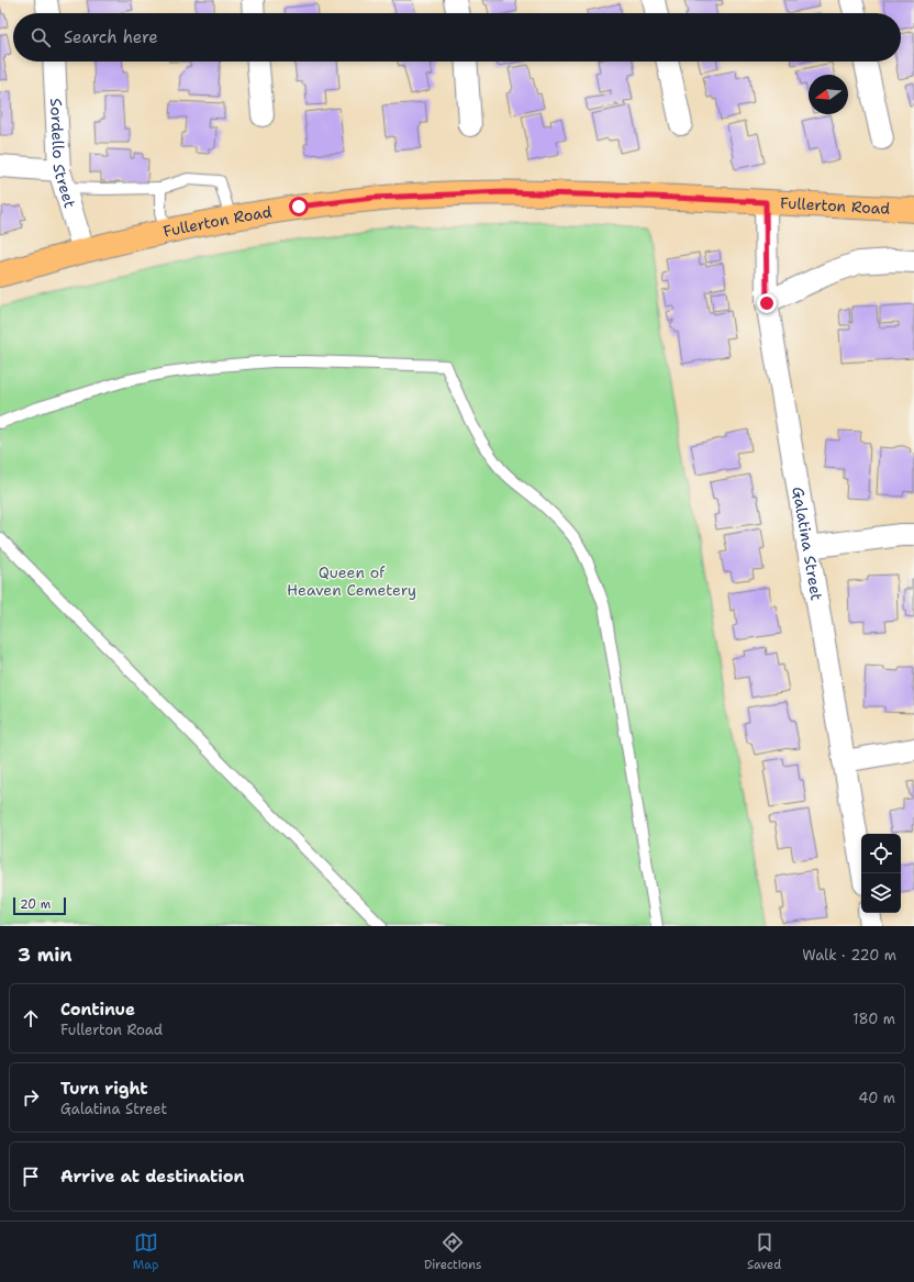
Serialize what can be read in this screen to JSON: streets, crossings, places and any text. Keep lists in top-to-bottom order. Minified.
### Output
{"streets":{"main road":["Fullerton Road"],"street":["Sordello Street","Galatina Street"]},"crossings":[["Sordello Street","Fullerton Road"],["Fullerton Road","Galatina Street"]],"parks":["Queen of Heaven Cemetery"],"scale_bar":"20 m","north":"left","page":{"search":"Search here","scale":"20 m","heading":["3 min","Walk · 220 m"],"list":[["Continue","Fullerton Road","180 m"],["Turn right","Galatina Street","40 m"],"Arrive at destination"],"nav":["Map","Directions","Saved"]}}
